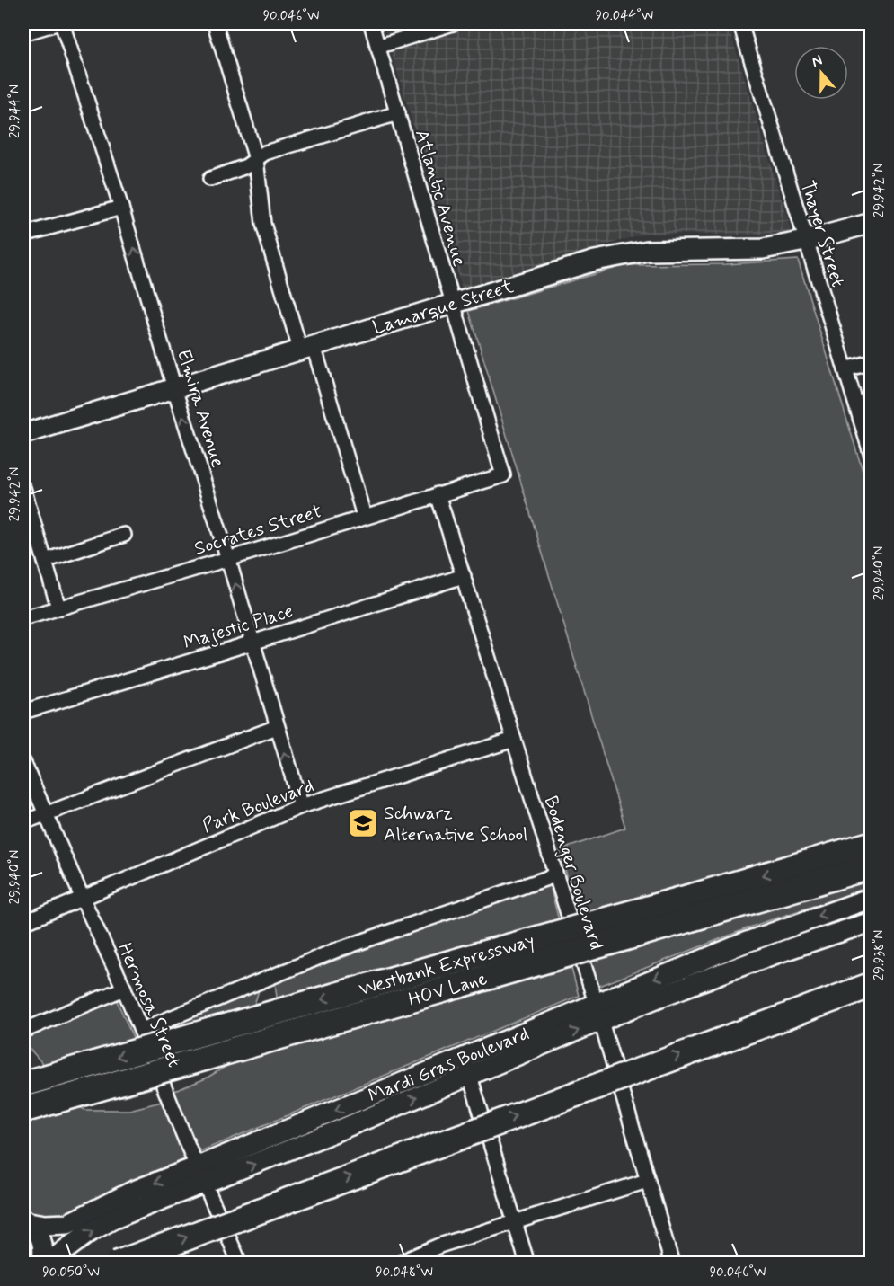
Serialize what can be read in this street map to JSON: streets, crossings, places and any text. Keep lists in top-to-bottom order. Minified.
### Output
{"streets":{"highway":["Westbank Expressway","HOV Lane"],"street":["Atlantic Avenue","Thayer Street","Lamarque Street","Elmira Avenue","Socrates Street","Majestic Place","Park Boulevard","Bodenger Boulevard","Hermosa Street","Mardi Gras Boulevard"]},"crossings":[["Atlantic Avenue","Lamarque Street"],["Atlantic Avenue","Socrates Street"],["Thayer Street","Lamarque Street"],["Lamarque Street","Elmira Avenue"],["Elmira Avenue","Socrates Street"],["Elmira Avenue","Majestic Place"],["Elmira Avenue","Park Boulevard"],["Socrates Street","Bodenger Boulevard"],["Majestic Place","Bodenger Boulevard"],["Park Boulevard","Bodenger Boulevard"],["Park Boulevard","Hermosa Street"],["Bodenger Boulevard","Mardi Gras Boulevard"],["Hermosa Street","Mardi Gras Boulevard"]],"one_way":["Elmira Avenue"],"places":{"school or university":["Schwarz Alternative School"]},"north":"top","coordinates":["90.046°W","90.044°W","29.944°N","29.942°N","29.940°N","29.938°N","90.050°W","90.048°W"]}
